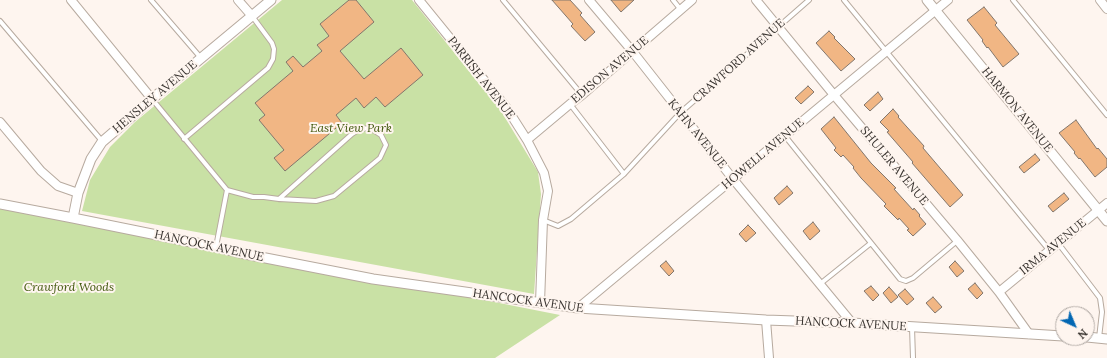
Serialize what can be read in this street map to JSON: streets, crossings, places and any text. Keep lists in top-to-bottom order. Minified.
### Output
{"streets":{"street":["EDISON AVENUE","PARRISH AVENUE","HENSLEY AVENUE","HARMON AVENUE","KAHN AVENUE","HOWELL AVENUE","SHULER AVENUE","HANCOCK AVENUE","IRMA AVENUE"],"lane":["CRAWFORD AVENUE"]},"crossings":[["CRAWFORD AVENUE","PARRISH AVENUE"],["CRAWFORD AVENUE","KAHN AVENUE"],["CRAWFORD AVENUE","SHULER AVENUE"],["EDISON AVENUE","PARRISH AVENUE"],["EDISON AVENUE","KAHN AVENUE"],["PARRISH AVENUE","HANCOCK AVENUE"],["HENSLEY AVENUE","HANCOCK AVENUE"],["HARMON AVENUE","HOWELL AVENUE"],["HARMON AVENUE","IRMA AVENUE"],["KAHN AVENUE","HOWELL AVENUE"],["KAHN AVENUE","HANCOCK AVENUE"],["HOWELL AVENUE","SHULER AVENUE"],["HOWELL AVENUE","HANCOCK AVENUE"],["SHULER AVENUE","HANCOCK AVENUE"],["SHULER AVENUE","IRMA AVENUE"]],"parks":["East View Park","Crawford Woods"],"north":"bottom right"}
